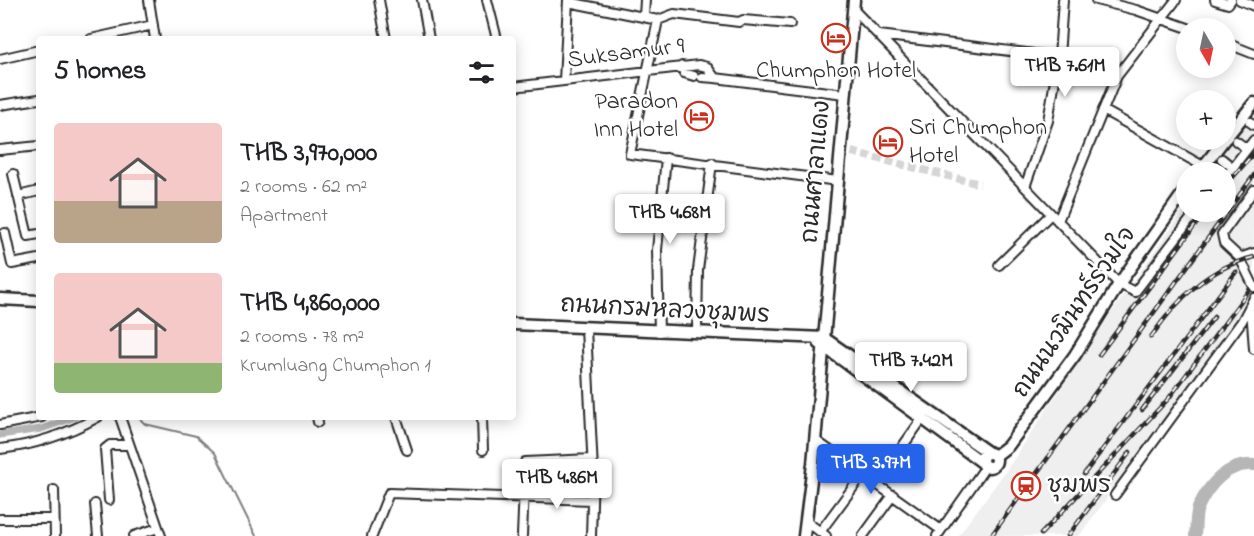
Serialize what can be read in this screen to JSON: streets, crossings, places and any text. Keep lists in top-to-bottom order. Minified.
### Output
{"streets":{"street":["Suksamur 9","ถนนศาลาแดง","ถนนกรมหลวงชุมพร","ถนนนวมินทร์ร่วมใจ"]},"crossings":[["Suksamur 9","ถนนศาลาแดง"],["ถนนศาลาแดง","ถนนกรมหลวงชุมพร"]],"places":{"hotel":["Chumphon Hotel","Paradon Inn Hotel","Sri Chumphon Hotel"],"station":["ชุมพร"]},"north":"bottom","page":{"map_buttons":["+","−"],"heading":"5 homes","price":["THB 7.61M","THB 4.68M","THB 7.42M","THB 3.97M","THB 4.86M"],"list":[{"name":"THB 3,970,000","note":"2 rooms · 62 m² · Apartment"},{"name":"THB 4,860,000","note":"2 rooms · 78 m² · Krumluang Chumphon 1"}]}}
